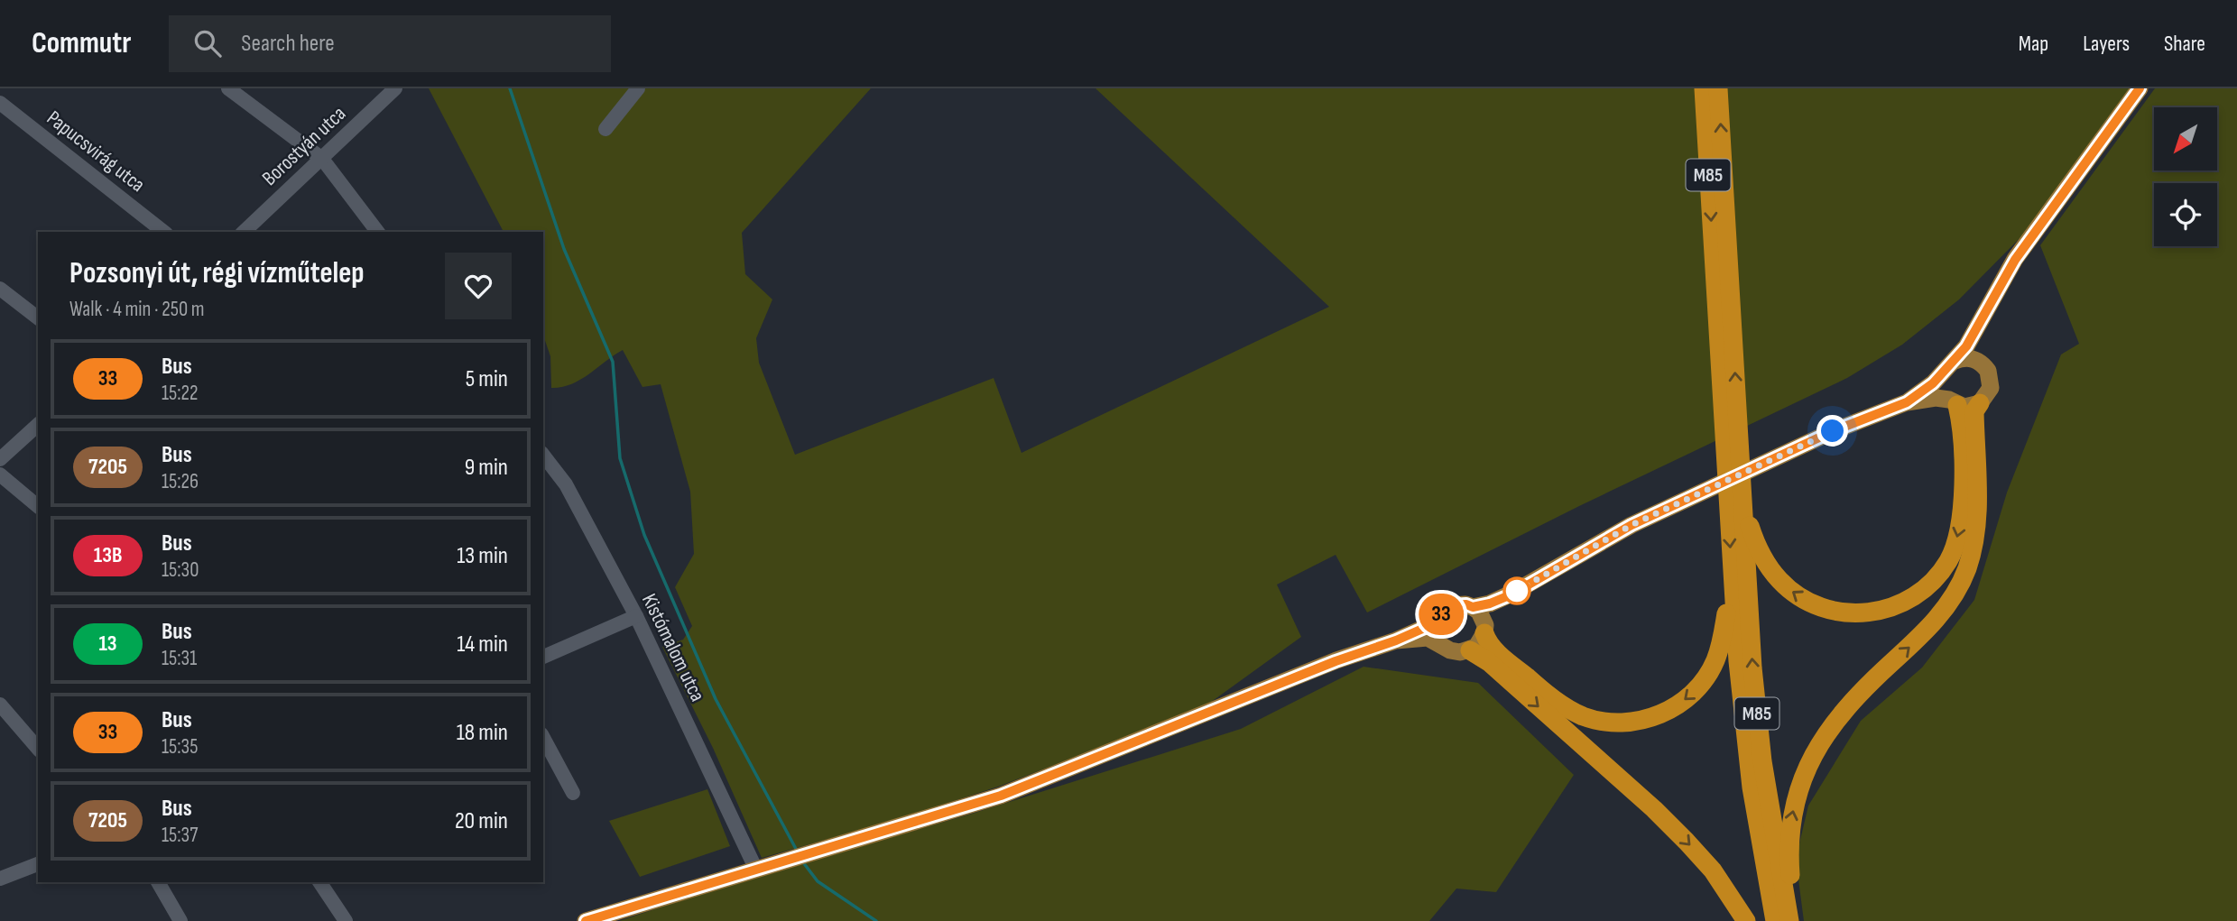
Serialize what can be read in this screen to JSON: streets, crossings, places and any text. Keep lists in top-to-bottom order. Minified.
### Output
{"streets":{"highway":["M85"],"street":["Borostyán utca","Papucsvirág utca","Kistómalom utca"]},"lines":["bus line 33"],"north":"bottom left","page":{"header":"Commutr","search":"Search here","nav":["Map","Layers","Share"],"on_map":"33","heading":["Pozsonyi út, régi vízműtelep","Walk · 4 min · 250 m"],"list":[{"mark":"33","name":"Bus","note":"15:22","value":"5 min"},{"mark":"7205","name":"Bus","note":"15:26","value":"9 min"},{"mark":"13B","name":"Bus","note":"15:30","value":"13 min"},{"mark":"13","name":"Bus","note":"15:31","value":"14 min"},{"mark":"33","name":"Bus","note":"15:35","value":"18 min"},{"mark":"7205","name":"Bus","note":"15:37","value":"20 min"}]}}
